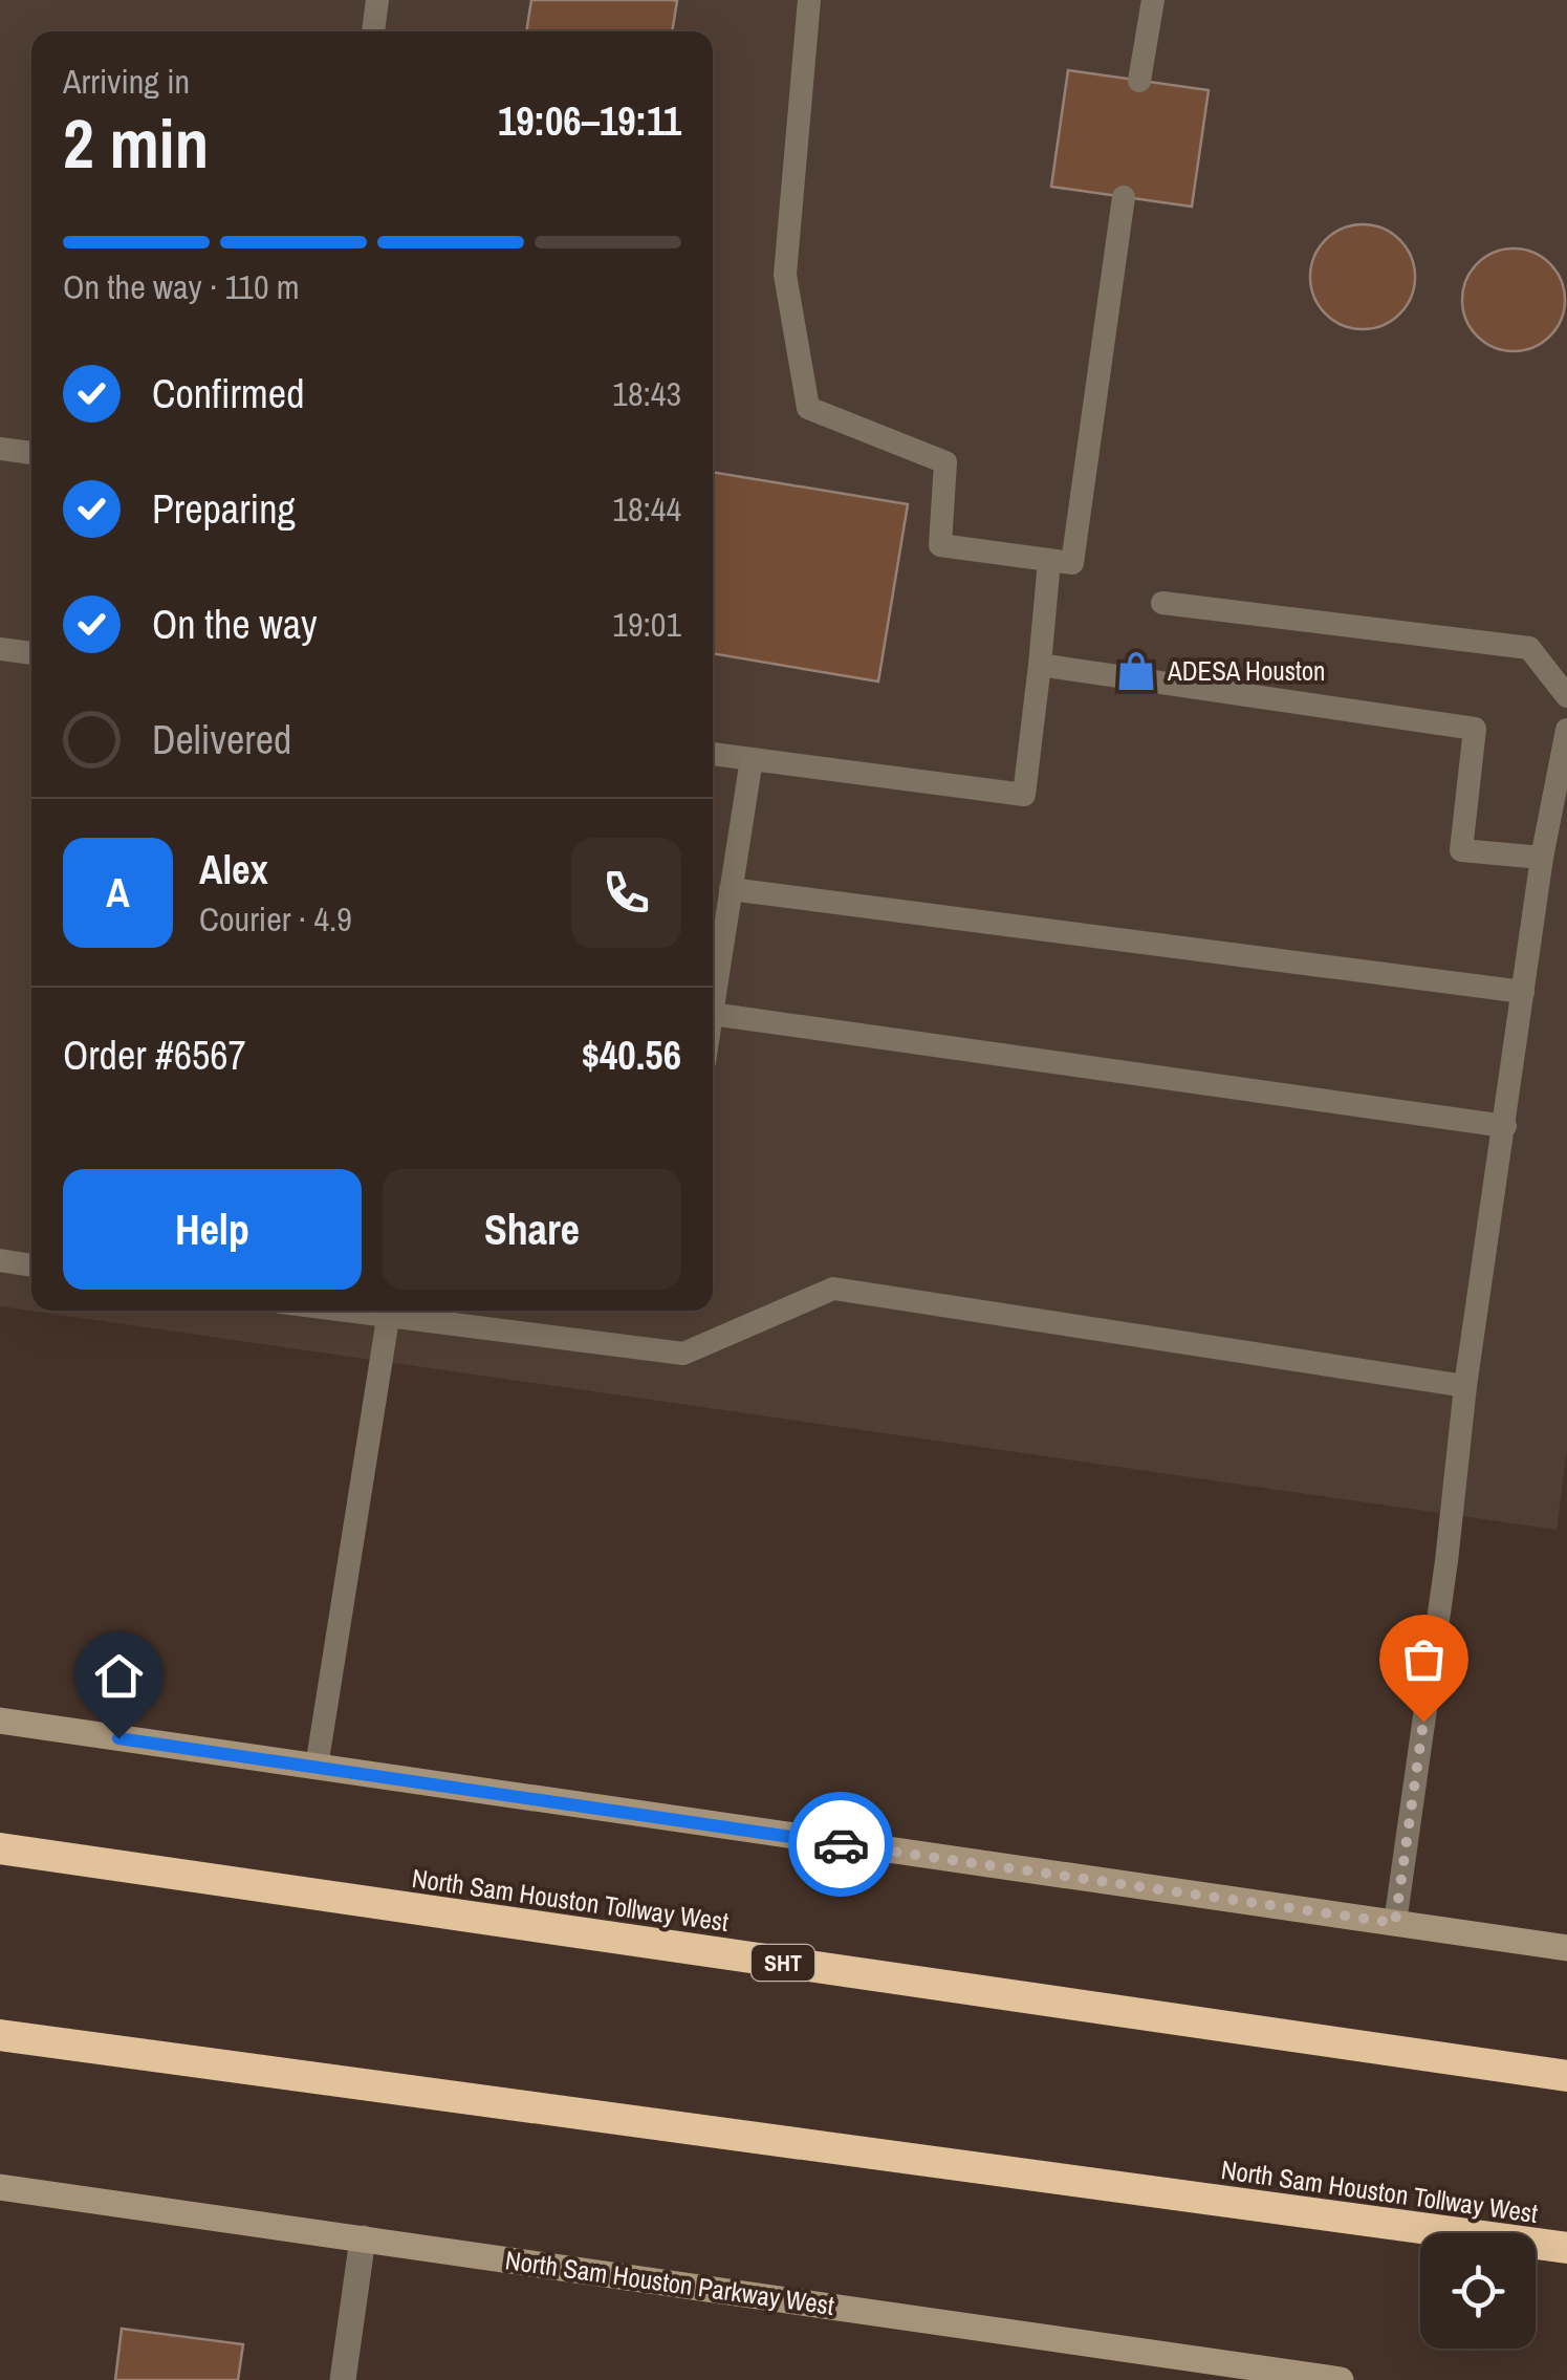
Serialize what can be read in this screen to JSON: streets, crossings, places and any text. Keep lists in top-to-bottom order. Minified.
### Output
{"streets":{"highway":["North Sam Houston Tollway West","SHT"],"main road":["North Sam Houston Parkway West"]},"places":{"shop":["ADESA Houston"]},"page":{"heading":["2 min","Arriving in","19:06–19:11"],"panel":["Alex","Courier · 4.9","Order #6567","$40.56"],"bar":"On the way · 110 m","list":[["Confirmed","18:43"],["Preparing","18:44"],["On the way","19:01"],"Delivered"],"round":"A","buttons":["Help","Share"]}}
